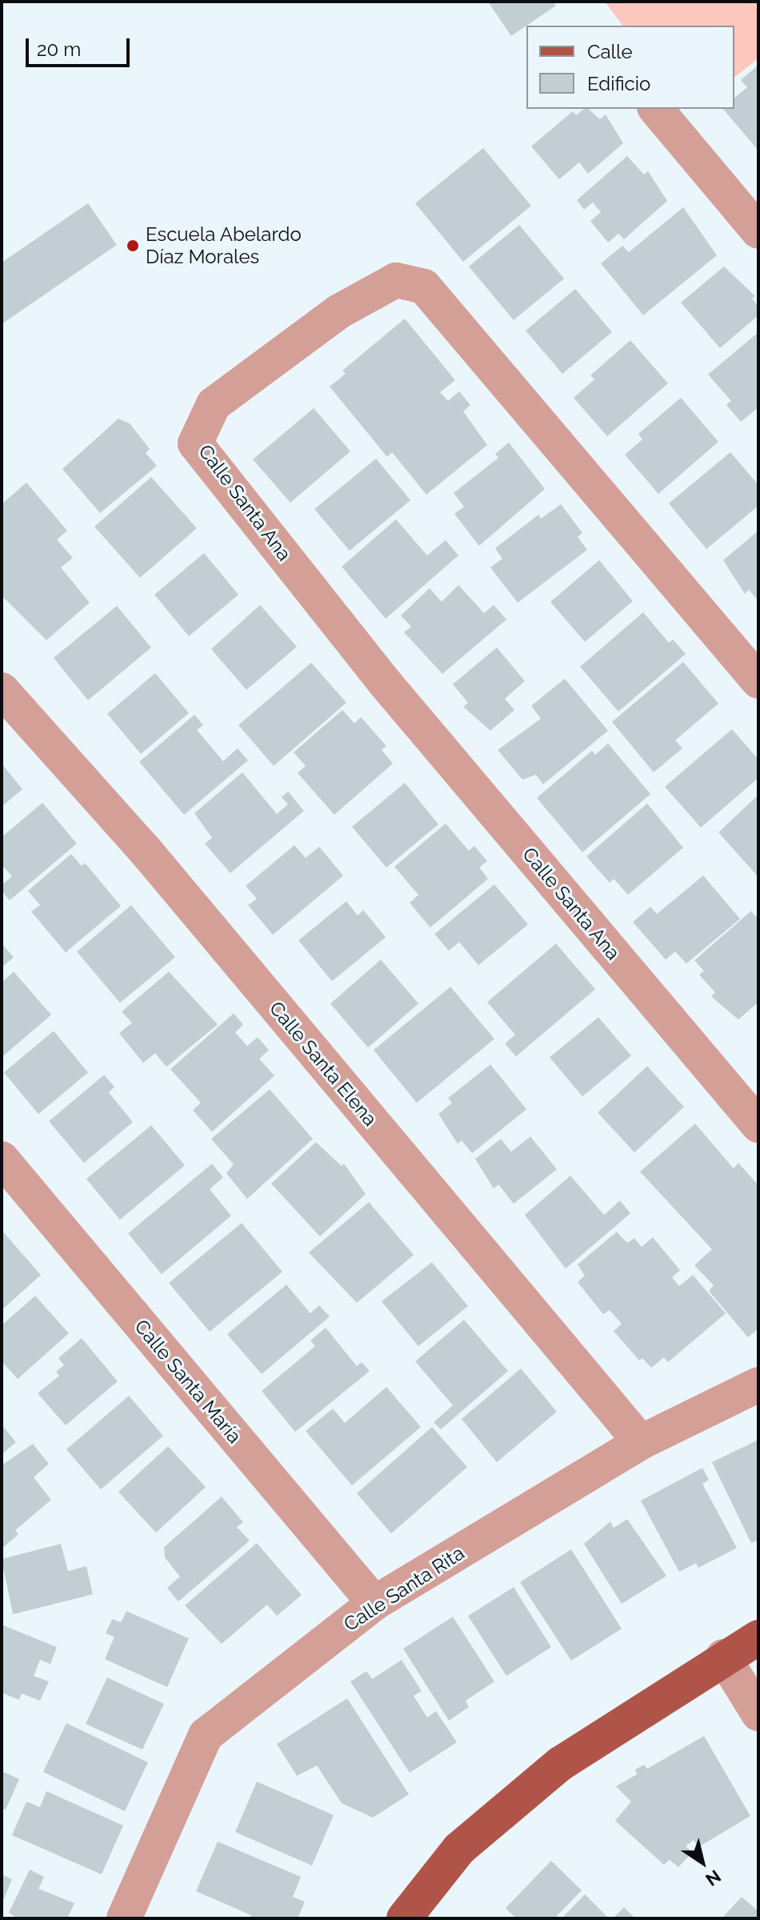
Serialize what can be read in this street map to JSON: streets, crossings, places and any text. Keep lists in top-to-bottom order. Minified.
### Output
{"streets":{"street":["Calle Santa Ana","Calle Santa Elena","Calle Santa María","Calle Santa Rita"]},"crossings":[["Calle Santa Elena","Calle Santa Rita"],["Calle Santa María","Calle Santa Rita"]],"places":["Escuela Abelardo Díaz Morales"],"legend":["Calle","Edificio"],"scale_bar":"20 m","north":"bottom right"}
